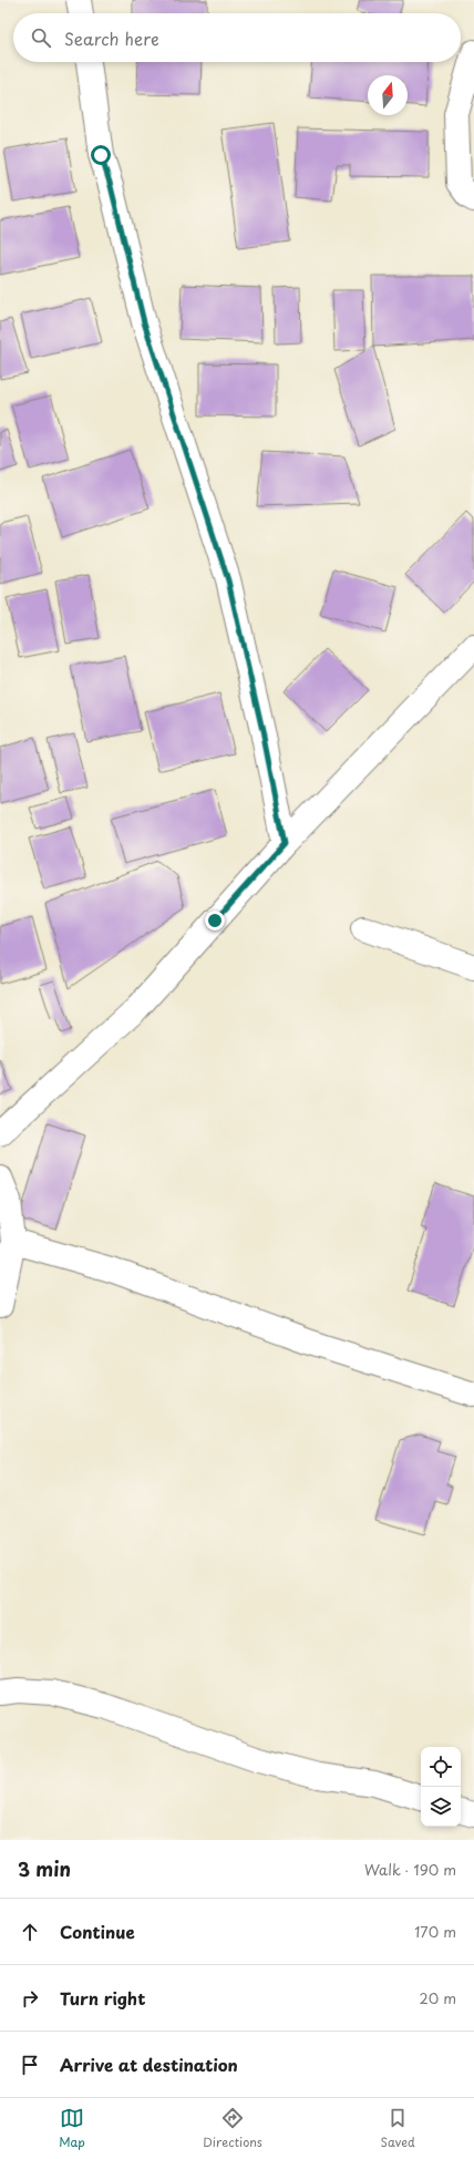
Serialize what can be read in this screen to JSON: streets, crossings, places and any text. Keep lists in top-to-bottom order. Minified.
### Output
{"north":"top","page":{"search":"Search here","heading":["3 min","Walk · 190 m"],"list":[["Continue","170 m"],["Turn right","20 m"],"Arrive at destination"],"nav":["Map","Directions","Saved"]}}
